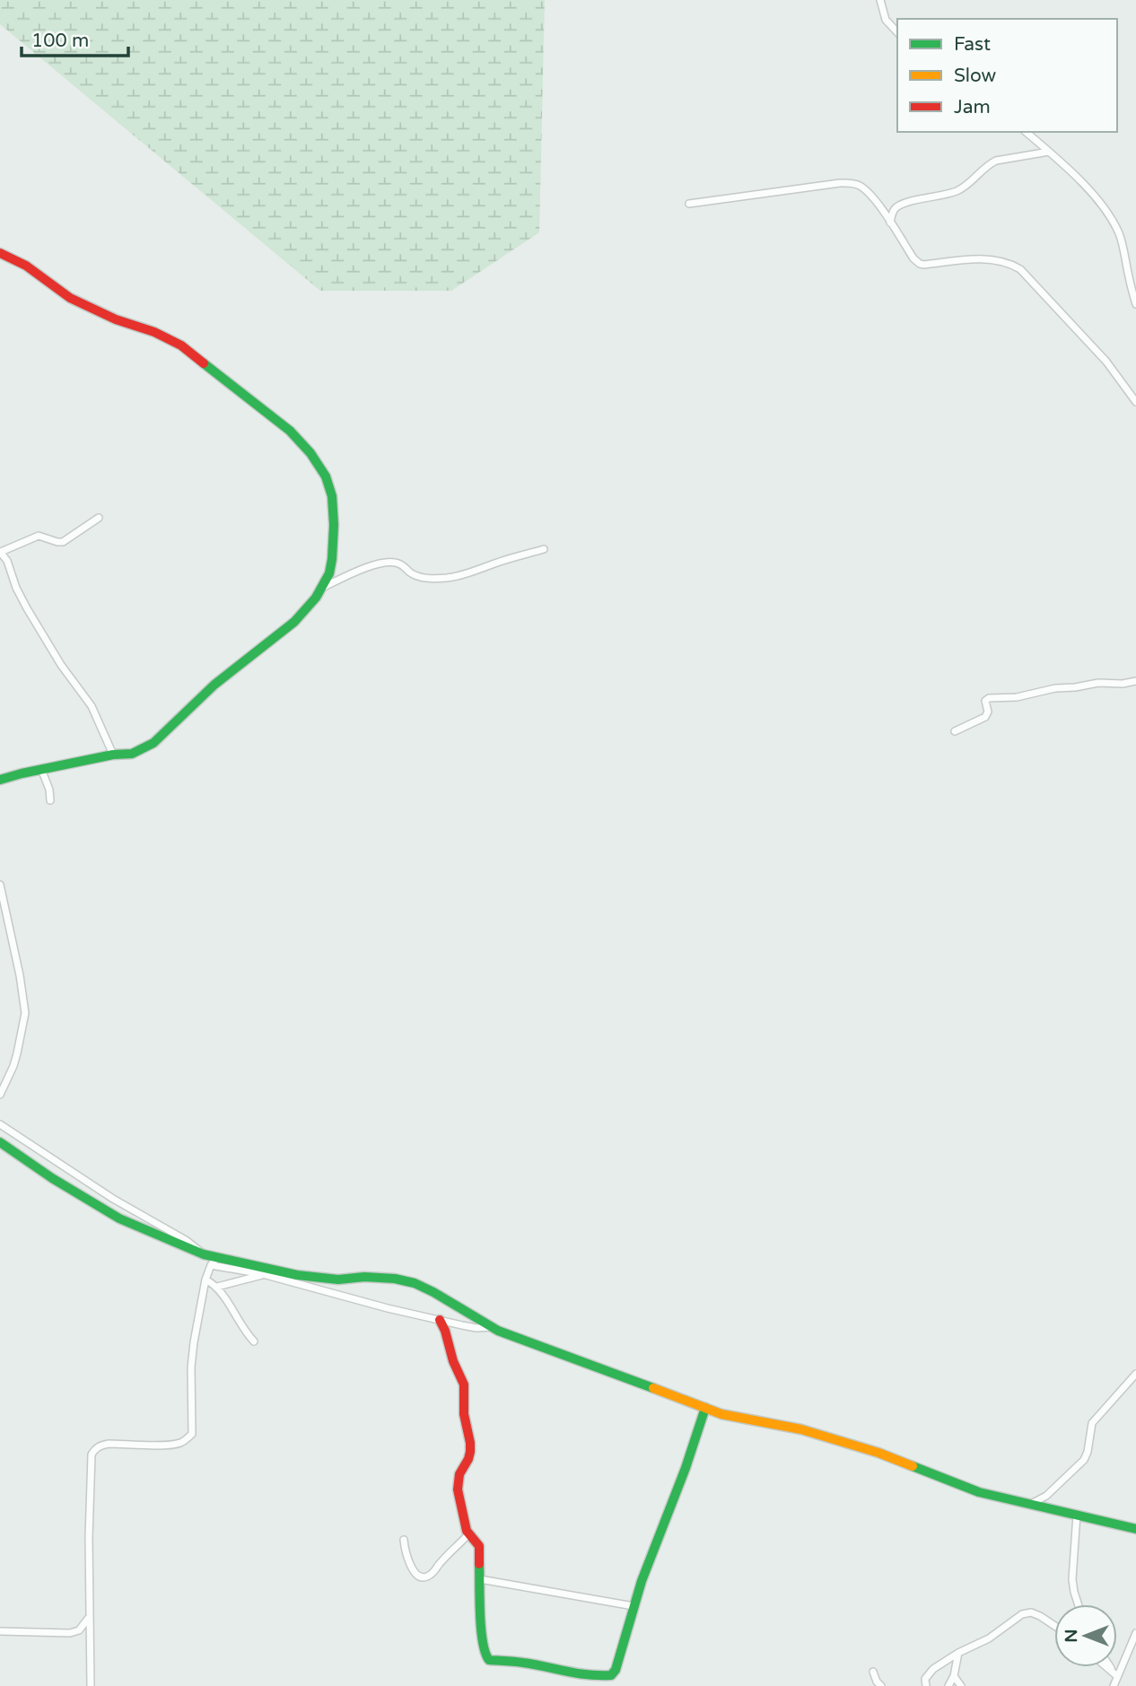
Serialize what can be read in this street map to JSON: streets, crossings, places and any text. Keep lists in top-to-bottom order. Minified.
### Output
{"legend":["Fast","Slow","Jam"],"scale_bar":"100 m","north":"left"}
